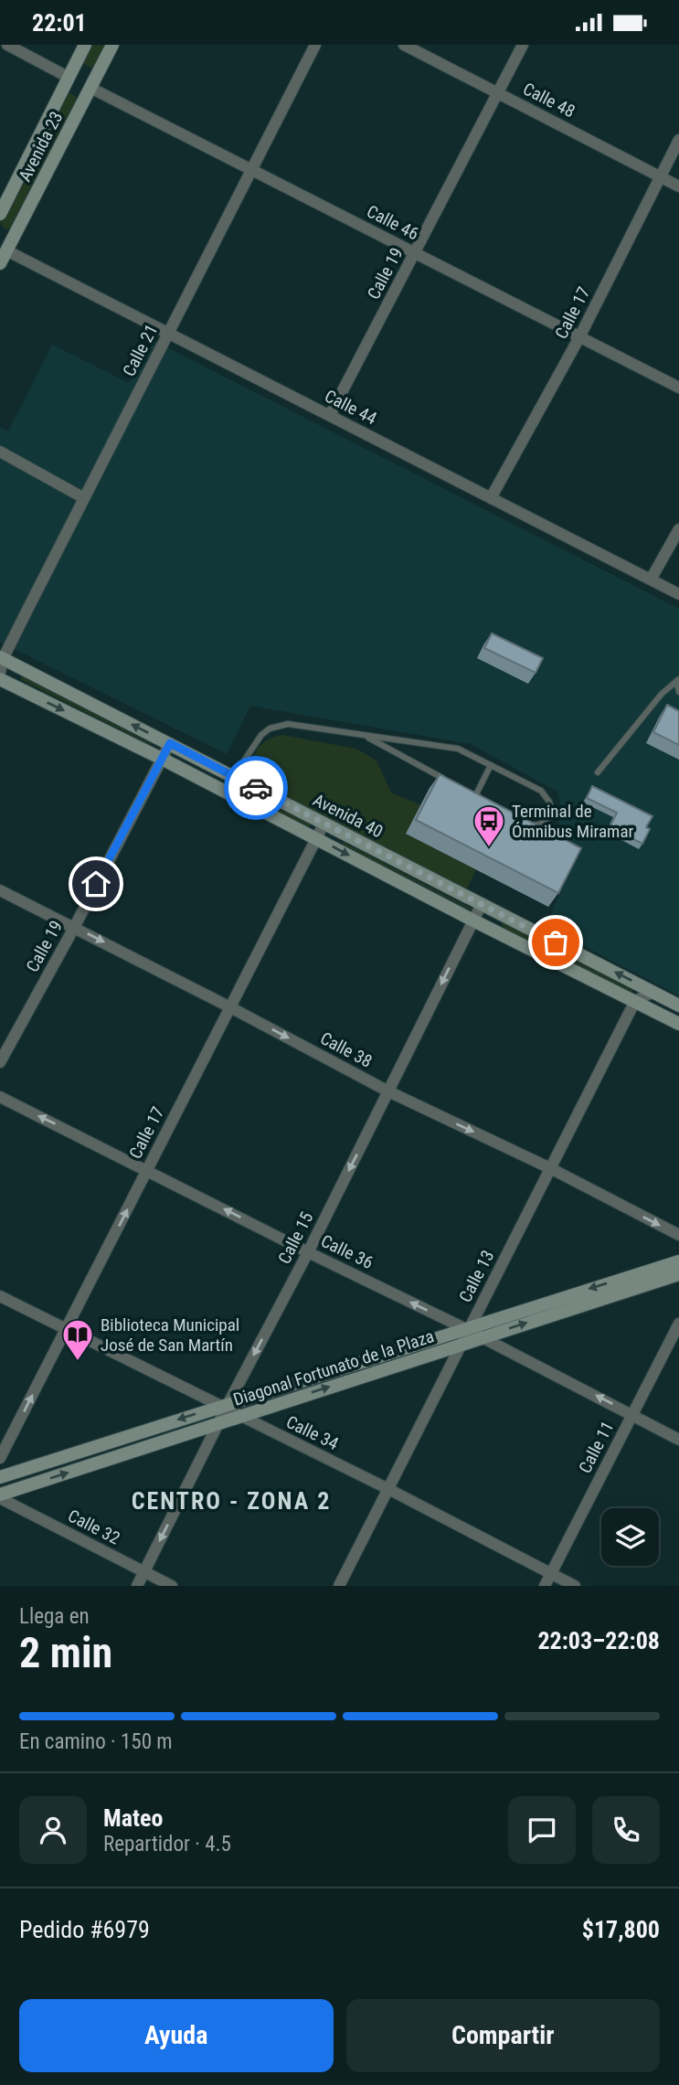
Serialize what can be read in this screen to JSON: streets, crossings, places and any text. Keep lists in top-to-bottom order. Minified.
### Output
{"streets":{"main road":["Avenida 23","Avenida 40","Diagonal Fortunato de la Plaza"],"street":["Calle 48","Calle 46","Calle 19","Calle 17","Calle 21","Calle 44","Calle 38","Calle 15","Calle 36","Calle 13","Calle 34","Calle 11","Calle 32"]},"crossings":[["Calle 48","Calle 19"],["Calle 48","Calle 17"],["Avenida 23","Calle 46"],["Avenida 23","Calle 44"],["Calle 46","Calle 19"],["Calle 46","Calle 17"],["Calle 46","Calle 21"],["Calle 19","Calle 44"],["Calle 19","Avenida 40"],["Calle 19","Calle 38"],["Calle 17","Calle 44"],["Calle 17","Avenida 40"],["Calle 17","Calle 38"],["Calle 17","Calle 36"],["Calle 17","Calle 34"],["Calle 21","Calle 44"],["Calle 21","Avenida 40"],["Avenida 40","Calle 15"],["Avenida 40","Calle 13"],["Calle 38","Calle 15"],["Calle 38","Calle 13"],["Calle 15","Calle 36"],["Calle 15","Diagonal Fortunato de la Plaza"],["Calle 15","Calle 34"],["Calle 15","Calle 32"],["Calle 36","Calle 13"],["Calle 36","Diagonal Fortunato de la Plaza"],["Calle 36","Calle 11"],["Calle 13","Diagonal Fortunato de la Plaza"],["Calle 13","Calle 34"],["Diagonal Fortunato de la Plaza","Calle 34"],["Diagonal Fortunato de la Plaza","Calle 32"],["Calle 34","Calle 11"]],"one_way":["Calle 38","Calle 15","Calle 36"],"districts":["CENTRO - ZONA 2"],"places":{"bus stop":["Terminal de Ómnibus Miramar"],"library":["Biblioteca Municipal José de San Martín"]},"page":{"status":"22:01","heading":["2 min","Llega en","22:03–22:08"],"panel":["Mateo","Repartidor · 4.5","Pedido #6979","$17,800"],"bar":"En camino · 150 m","buttons":["Ayuda","Compartir"]}}
